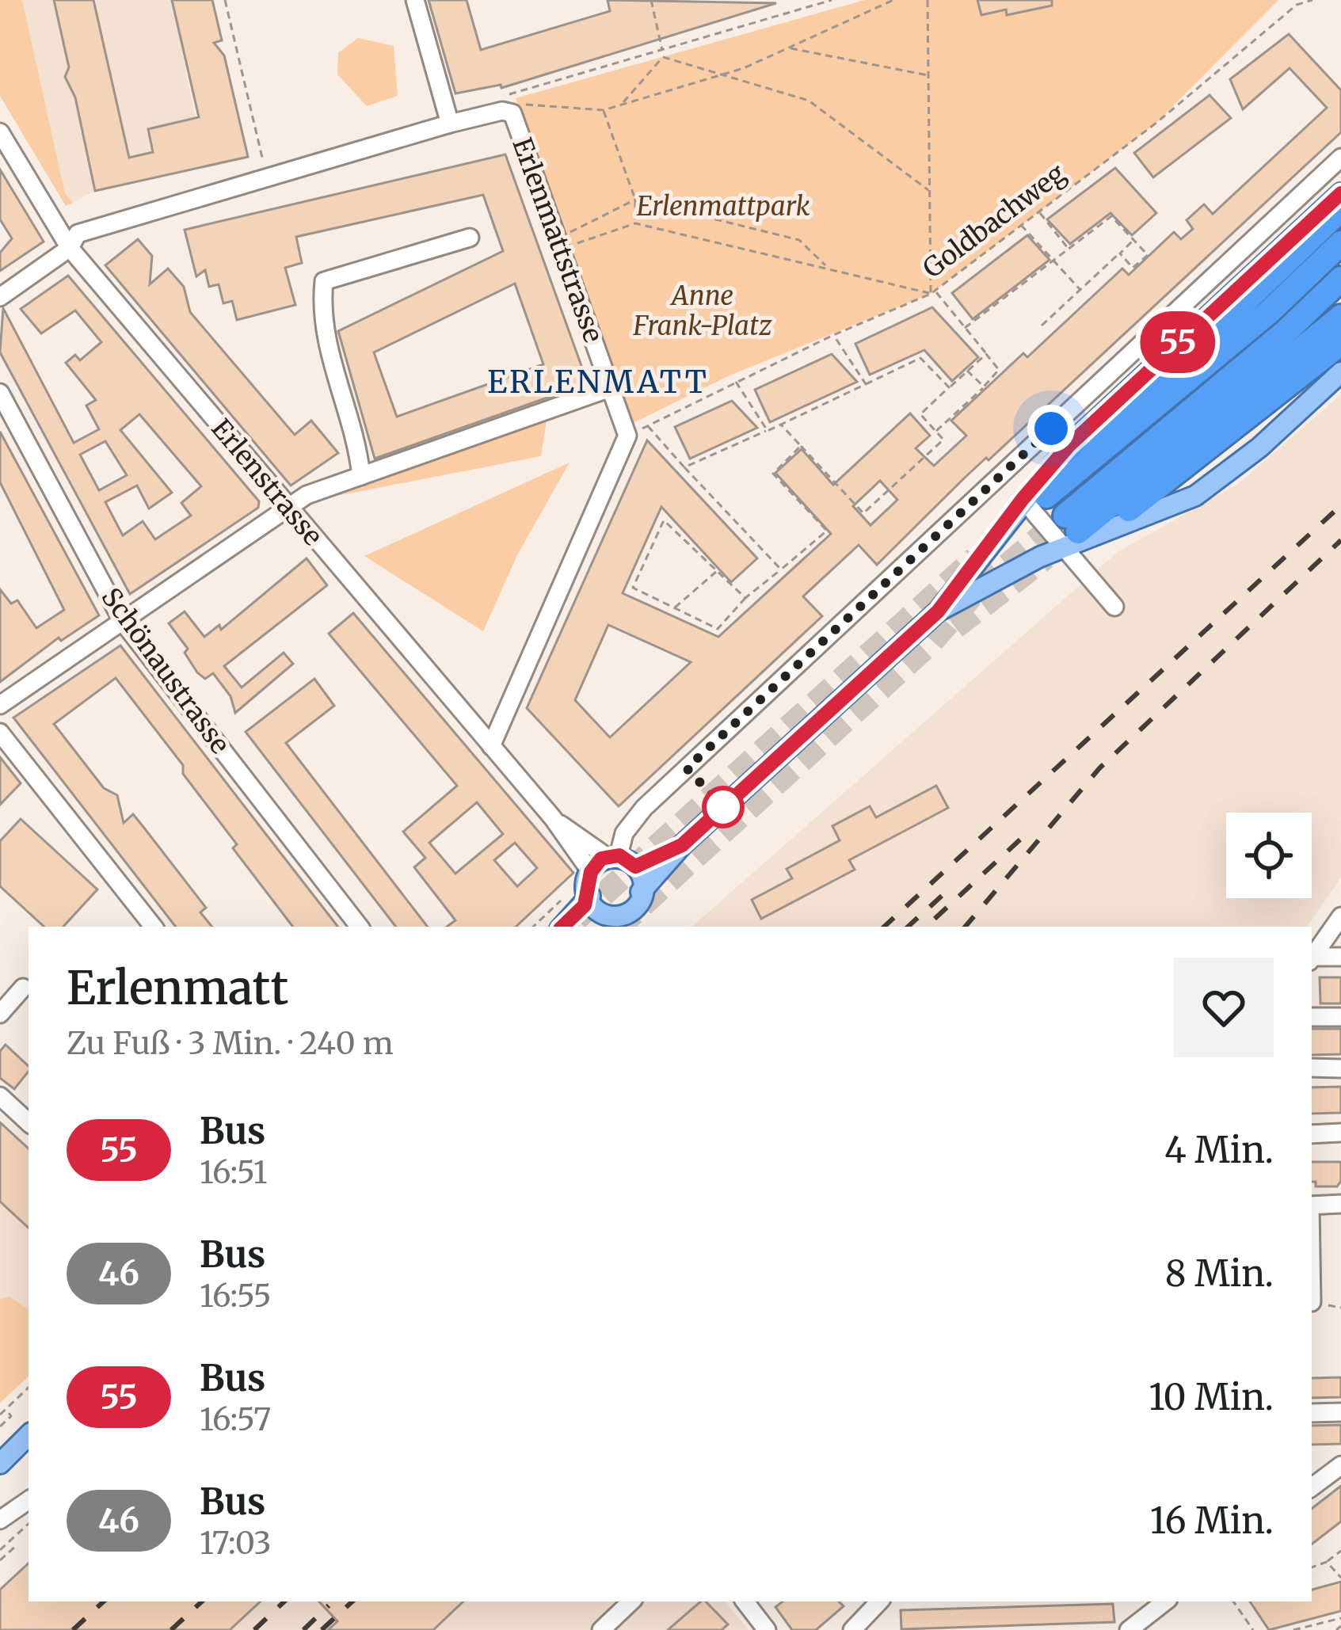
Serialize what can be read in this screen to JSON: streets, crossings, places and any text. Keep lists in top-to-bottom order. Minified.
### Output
{"streets":{"street":["Erlenmattstrasse","Erlenstrasse","Schönaustrasse"],"path":["Goldbachweg"]},"crossings":[["Goldbachweg","Erlenmattstrasse"],["Erlenmattstrasse","Erlenstrasse"]],"districts":["ERLENMATT"],"parks":["Erlenmattpark","Anne Frank-Platz"],"lines":["bus line 55"],"page":{"on_map":"55","heading":["Erlenmatt","Zu Fuß · 3 Min. · 240 m"],"list":[{"mark":"55","name":"Bus","note":"16:51","value":"4 Min."},{"mark":"46","name":"Bus","note":"16:55","value":"8 Min."},{"mark":"55","name":"Bus","note":"16:57","value":"10 Min."},{"mark":"46","name":"Bus","note":"17:03","value":"16 Min."}]}}
